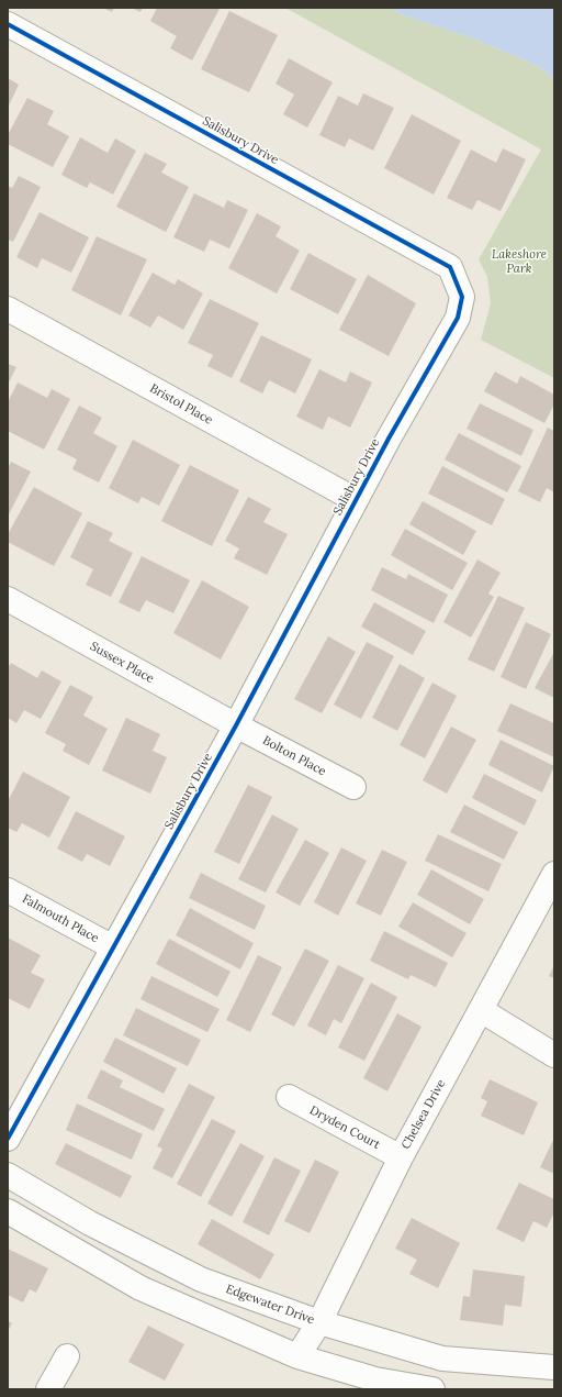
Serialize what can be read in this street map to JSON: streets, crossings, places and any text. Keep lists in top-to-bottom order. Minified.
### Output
{"streets":{"street":["Salisbury Drive","Bristol Place","Sussex Place","Bolton Place","Falmouth Place","Chelsea Drive","Dryden Court","Edgewater Drive"]},"crossings":[["Salisbury Drive","Bristol Place"],["Salisbury Drive","Sussex Place"],["Salisbury Drive","Bolton Place"],["Salisbury Drive","Falmouth Place"],["Sussex Place","Bolton Place"],["Chelsea Drive","Dryden Court"],["Chelsea Drive","Edgewater Drive"]],"parks":["Lakeshore Park"]}
